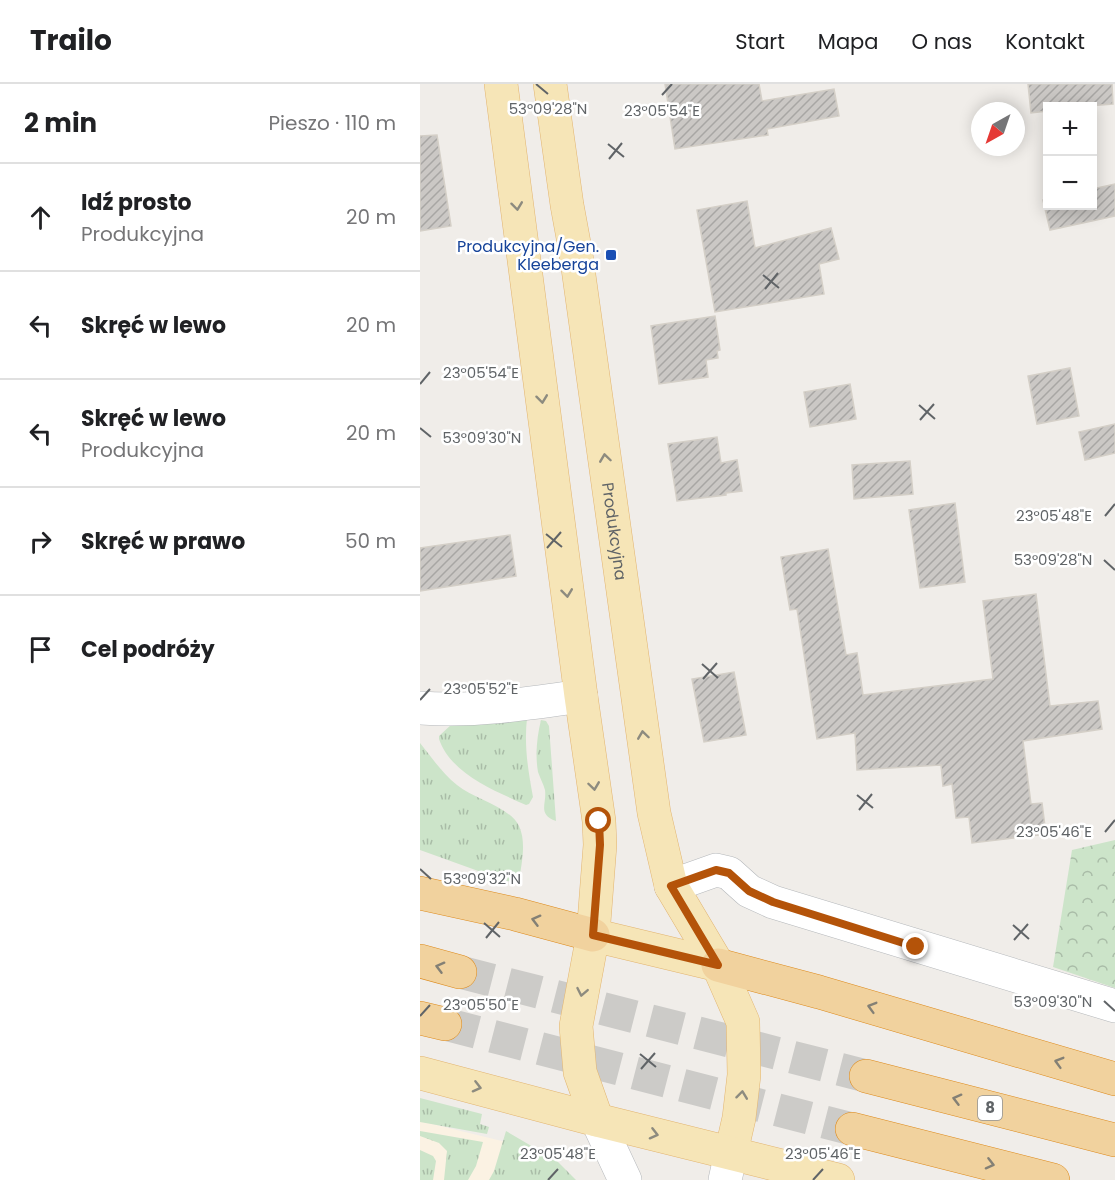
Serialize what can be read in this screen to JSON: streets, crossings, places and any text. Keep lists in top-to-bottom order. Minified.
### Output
{"streets":{"highway":["8"],"main road":["Produkcyjna"]},"places":{"transit":["Produkcyjna/Gen. Kleeberga"]},"north":"bottom left","page":{"header":"Trailo","nav":["Start","Mapa","O nas","Kontakt"],"heading":["2 min","Pieszo · 110 m"],"map_buttons":["+","−"],"list":[["Idź prosto","Produkcyjna","20 m"],["Skręć w lewo","20 m"],["Skręć w lewo","Produkcyjna","20 m"],["Skręć w prawo","50 m"],"Cel podróży"]},"coordinates":["53°09'28\"N","23°05'54\"E","53°09'30\"N","23°05'48\"E","23°05'52\"E","23°05'46\"E","53°09'32\"N","23°05'50\"E"]}
